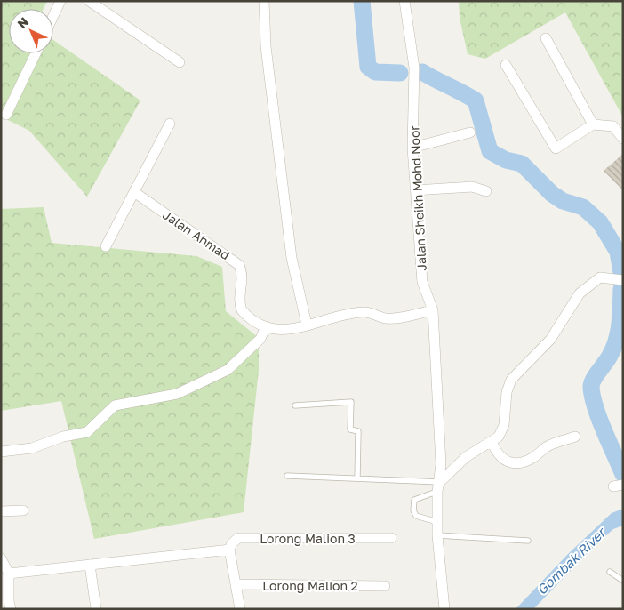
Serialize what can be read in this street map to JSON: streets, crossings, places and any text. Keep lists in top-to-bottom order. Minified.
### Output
{"streets":{"street":["Jalan Sheikh Mohd Noor","Jalan Ahmad","Lorong Malion 3","Lorong Malion 2"]},"water":["Gombak River"],"north":"top left"}
